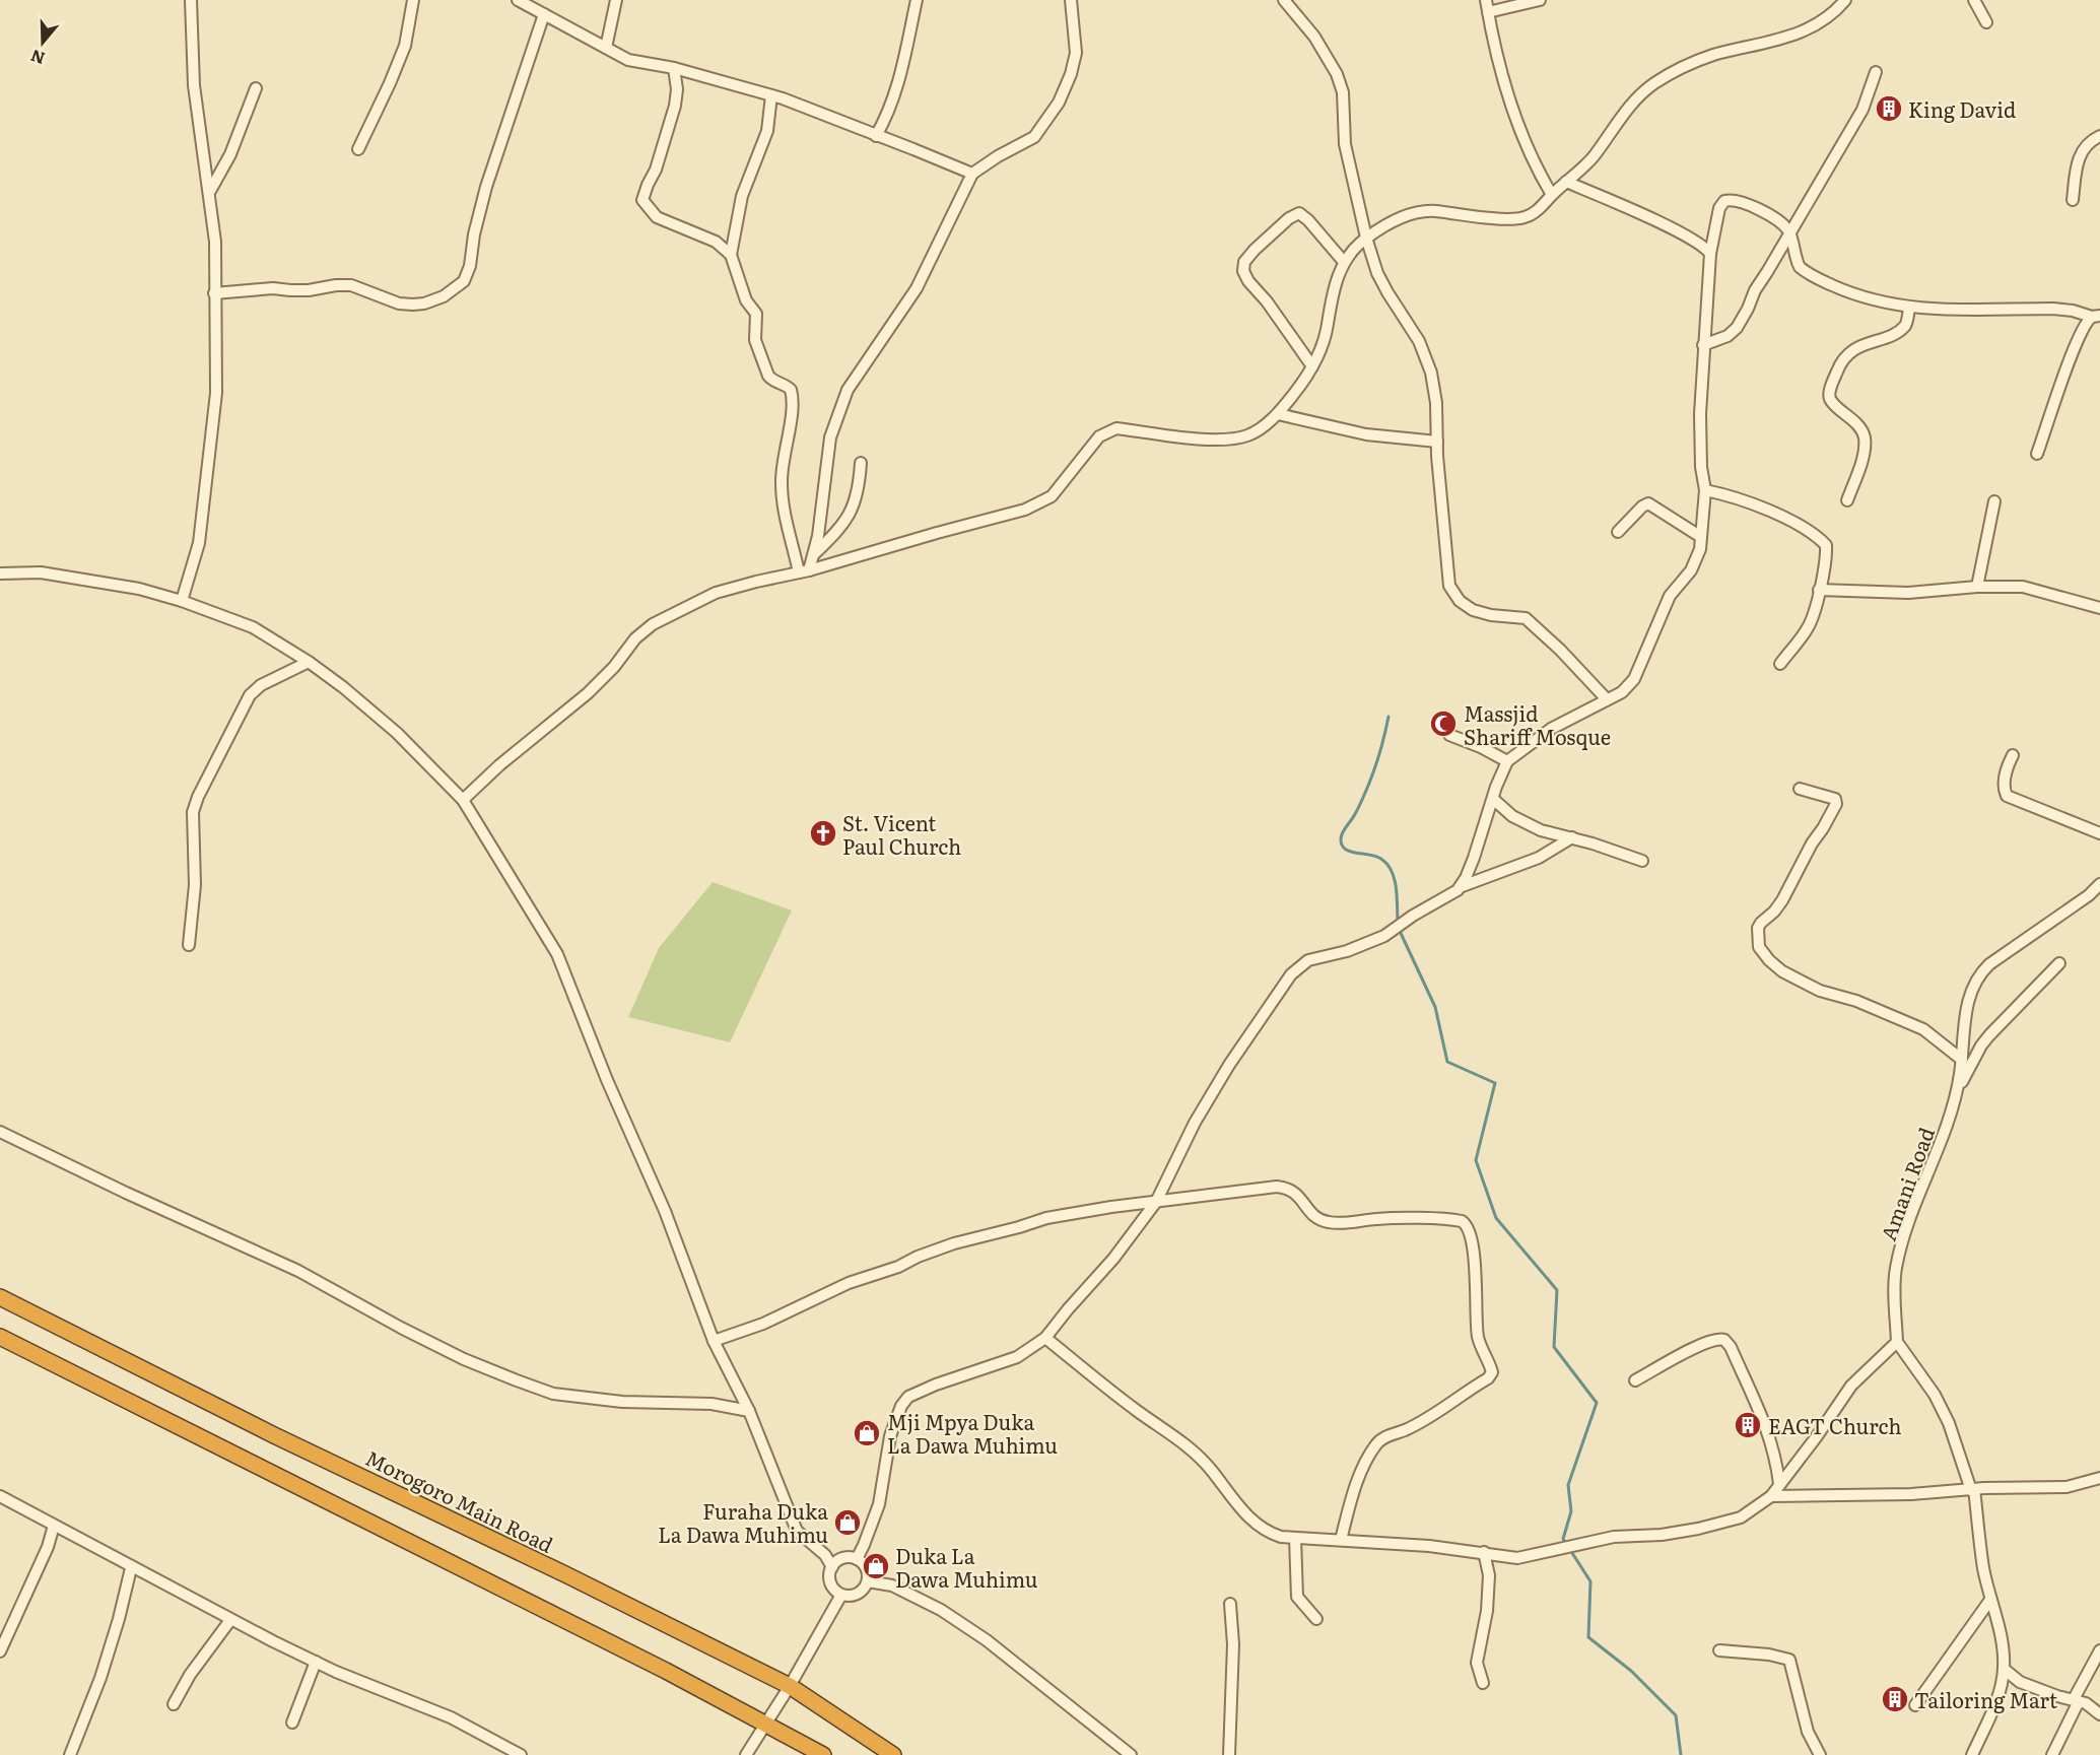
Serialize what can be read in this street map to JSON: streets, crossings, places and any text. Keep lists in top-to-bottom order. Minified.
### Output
{"streets":{"highway":["Morogoro Main Road"],"street":["Amani Road"]},"places":{"building":["King David","EAGT Church","Tailoring Mart"],"mosque":["Massjid Shariff Mosque"],"church":["St. Vicent Paul Church"],"shop":["Mji Mpya Duka La Dawa Muhimu","Furaha Duka La Dawa Muhimu","Duka La Dawa Muhimu"]},"north":"bottom"}
